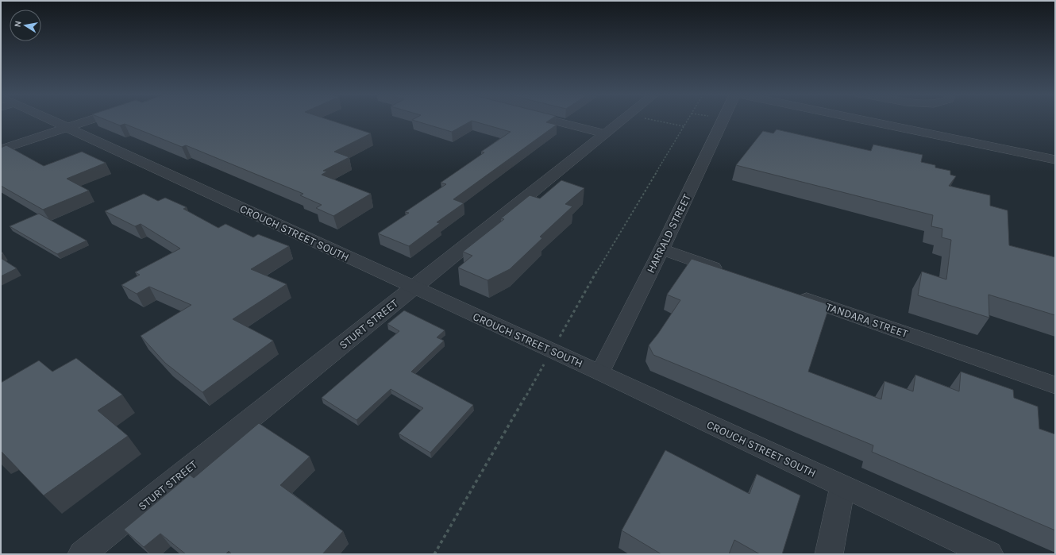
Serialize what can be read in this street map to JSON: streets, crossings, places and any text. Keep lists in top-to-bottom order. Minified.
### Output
{"streets":{"street":["CROUCH STREET SOUTH","HARRALD STREET","TANDARA STREET","STURT STREET"]},"crossings":[["CROUCH STREET SOUTH","HARRALD STREET"],["CROUCH STREET SOUTH","STURT STREET"]],"north":"left"}
